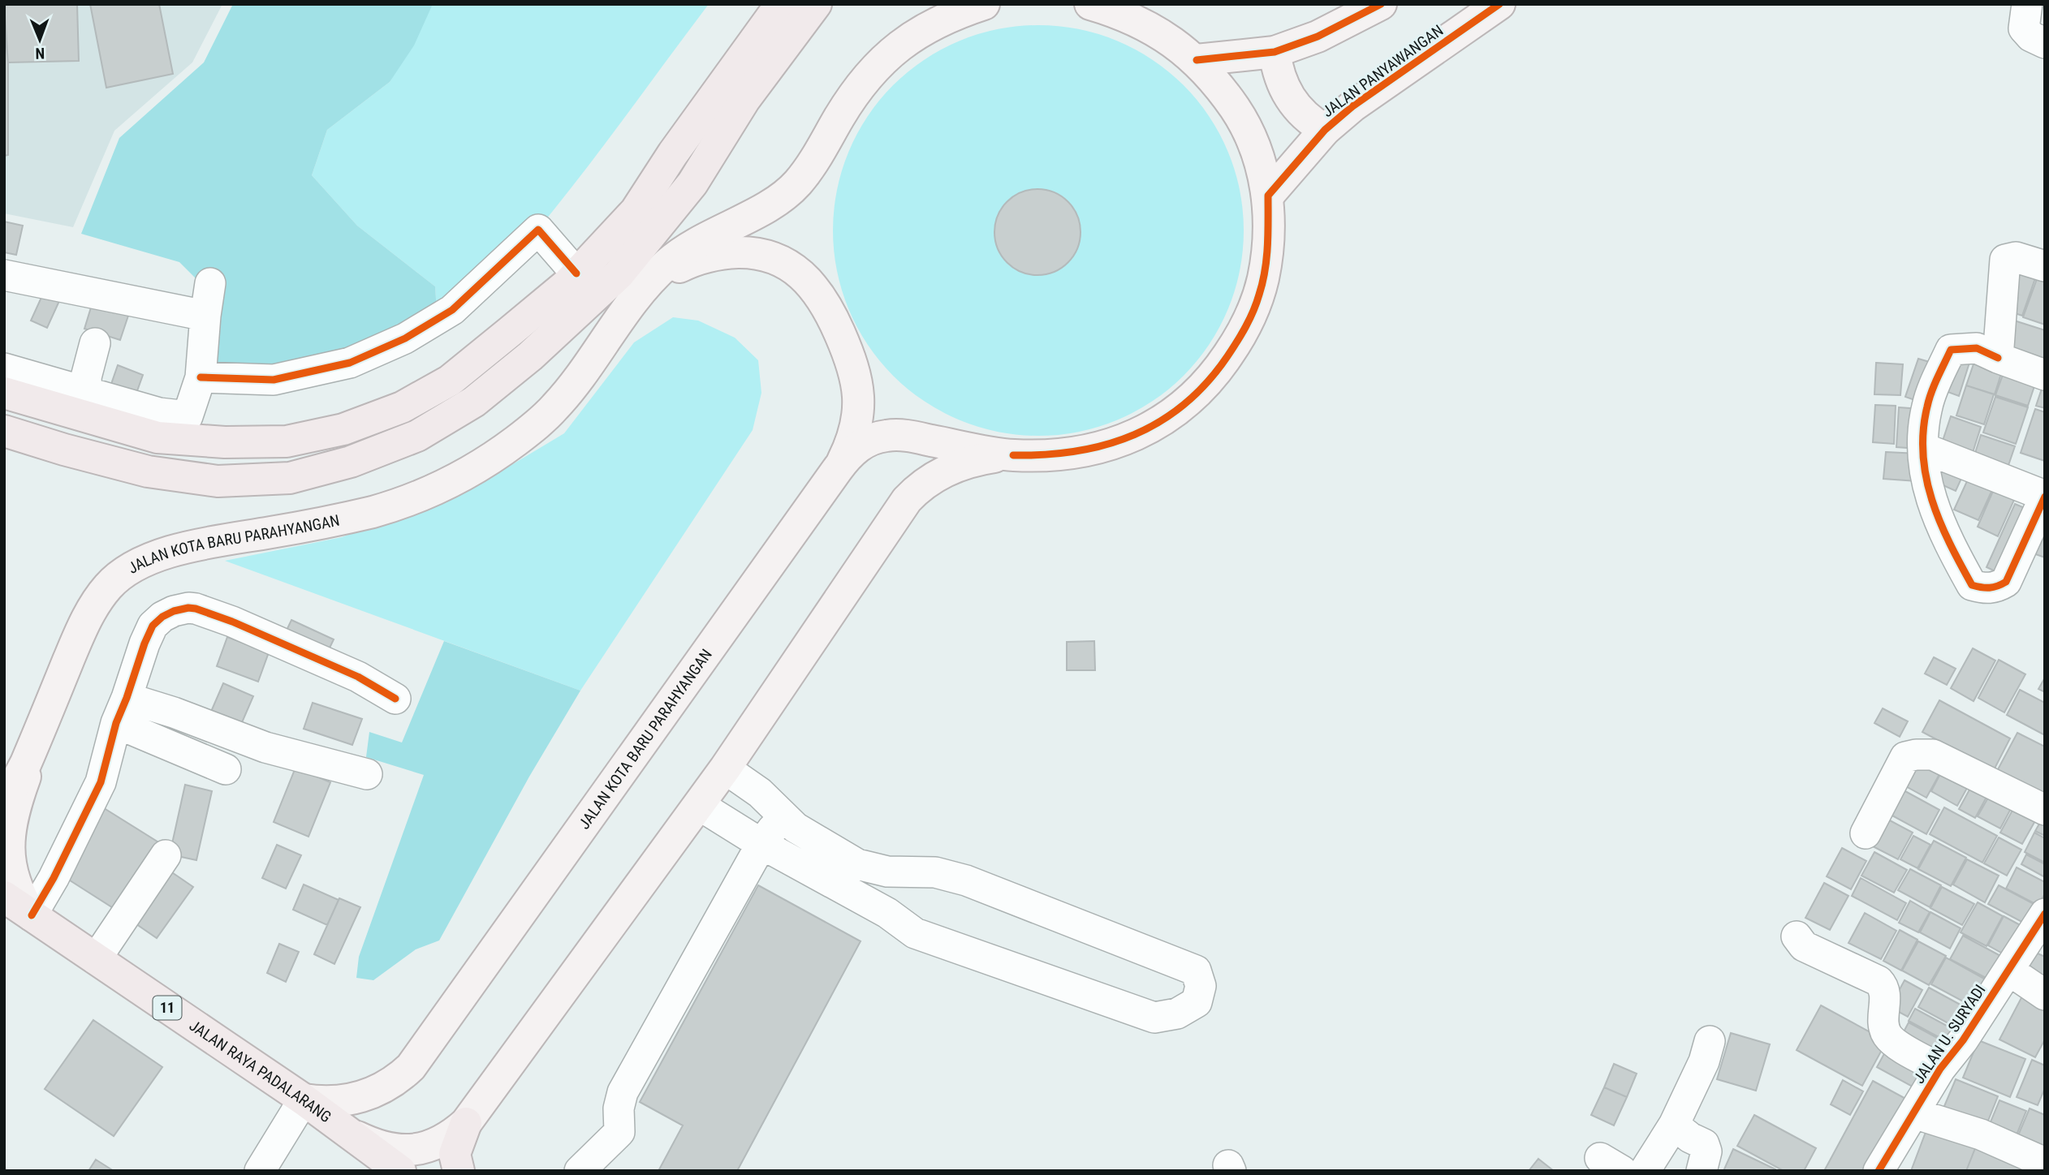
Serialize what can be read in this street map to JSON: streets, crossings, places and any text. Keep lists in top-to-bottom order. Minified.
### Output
{"streets":{"highway":["11","JALAN RAYA PADALARANG"],"main road":["JALAN PANYAWANGAN","JALAN KOTA BARU PARAHYANGAN"],"street":["JALAN U. SURYADI"]},"crossings":[["JALAN PANYAWANGAN","JALAN KOTA BARU PARAHYANGAN"],["JALAN KOTA BARU PARAHYANGAN","JALAN RAYA PADALARANG"]],"north":"bottom"}
